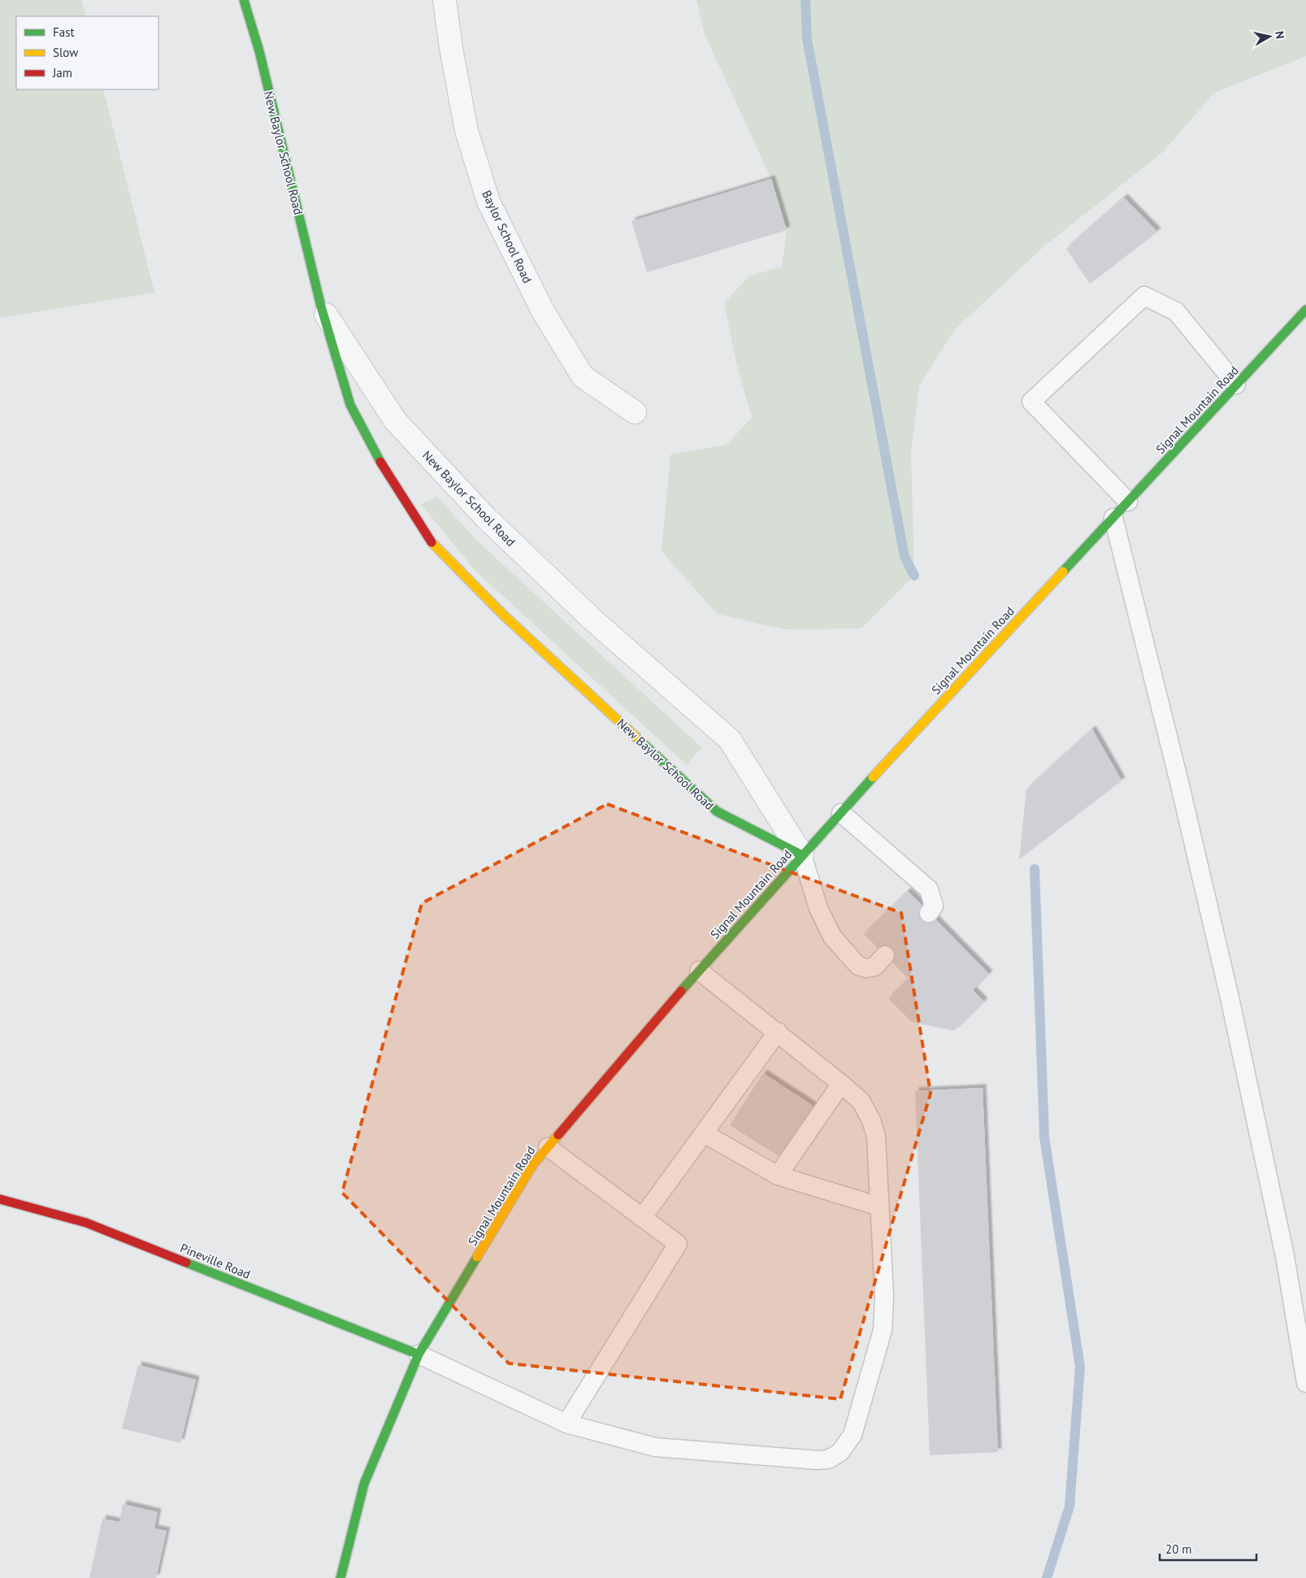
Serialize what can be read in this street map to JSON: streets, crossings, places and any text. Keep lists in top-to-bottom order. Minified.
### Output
{"streets":{"main road":["New Baylor School Road","Signal Mountain Road","Pineville Road"],"street":["Baylor School Road"]},"crossings":[["New Baylor School Road","Signal Mountain Road"],["Signal Mountain Road","Pineville Road"]],"legend":["Fast","Slow","Jam"],"scale_bar":"20 m","north":"right"}
